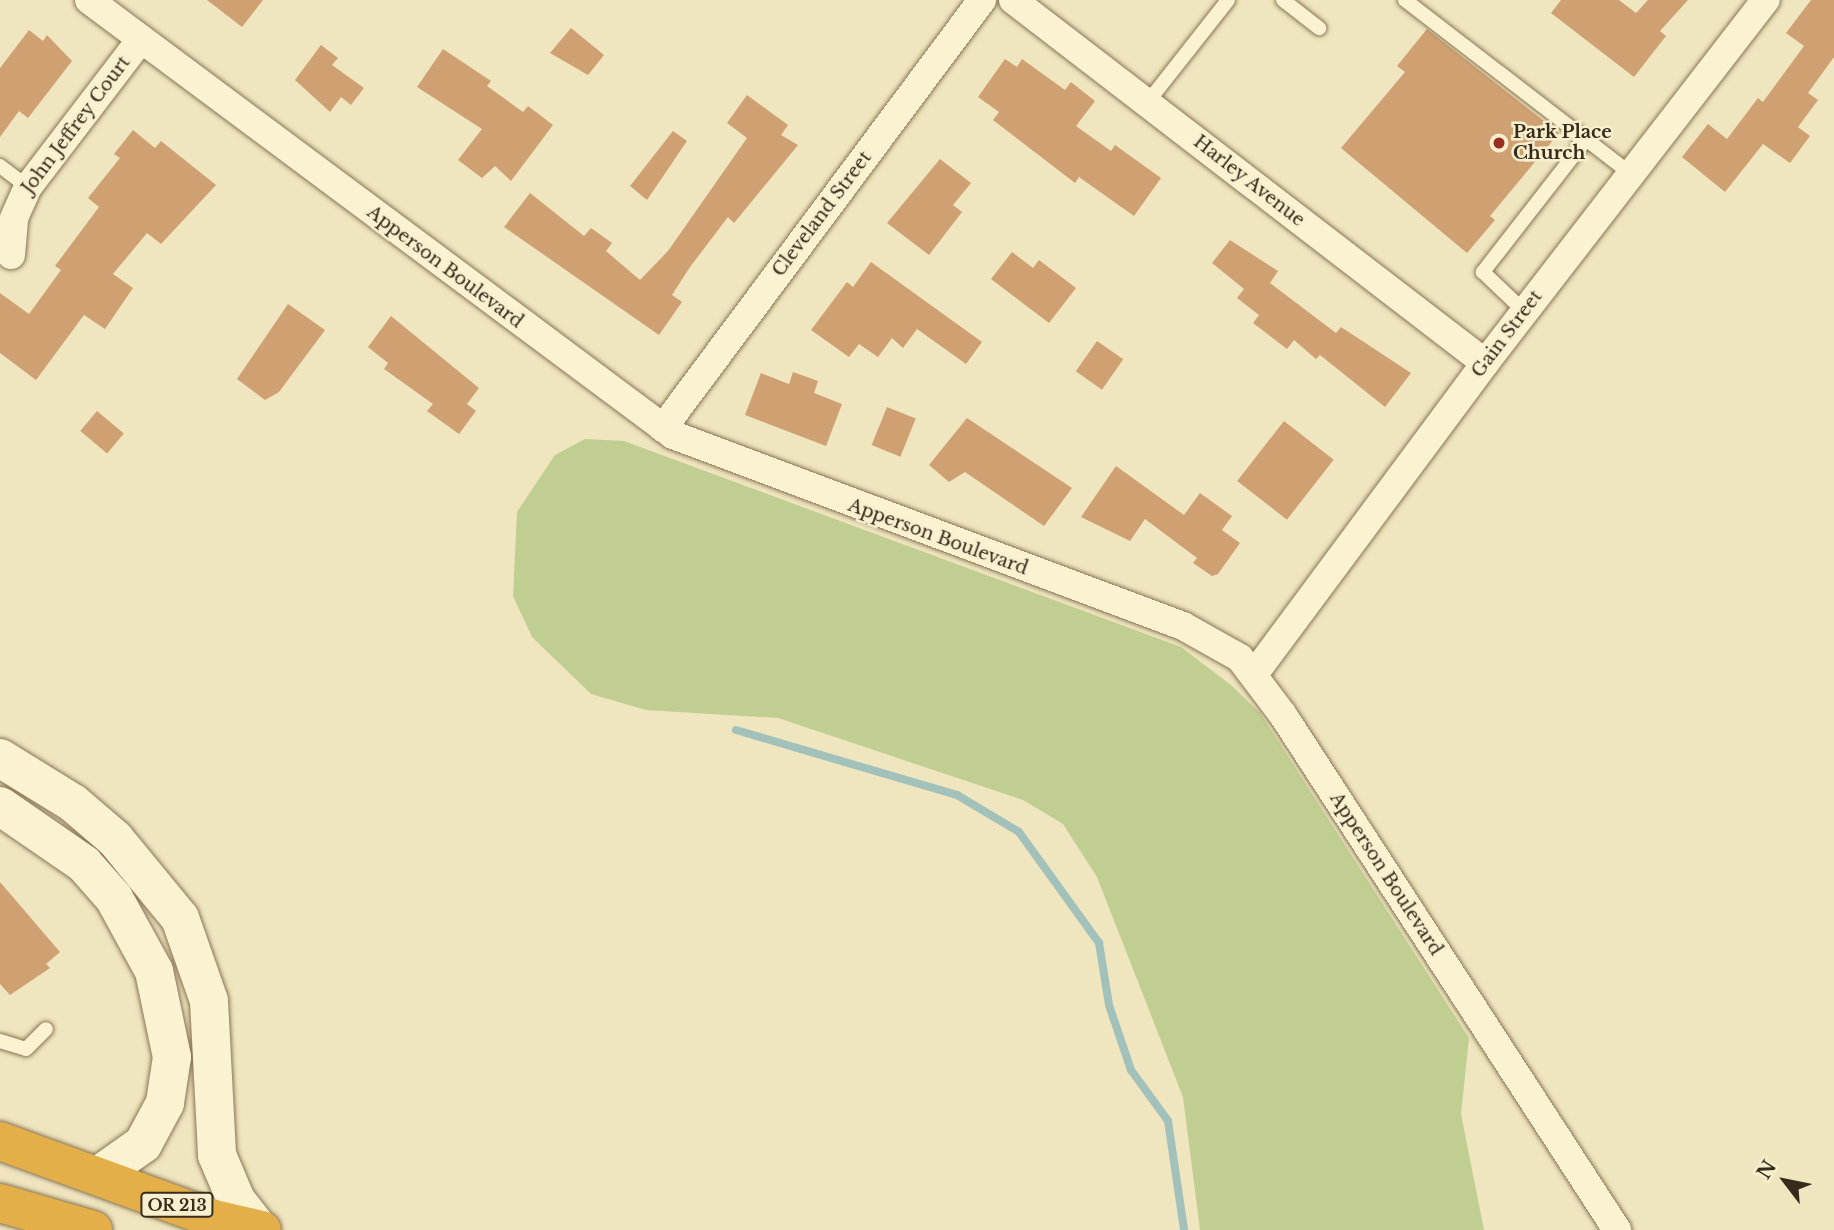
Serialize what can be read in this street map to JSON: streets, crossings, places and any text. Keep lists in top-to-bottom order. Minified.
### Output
{"streets":{"highway":["OR 213"],"street":["John Jeffrey Court","Harley Avenue","Cleveland Street","Apperson Boulevard","Gain Street"]},"crossings":[["John Jeffrey Court","Apperson Boulevard"],["Harley Avenue","Gain Street"],["Cleveland Street","Apperson Boulevard"],["Apperson Boulevard","Gain Street"]],"places":["Park Place Church"],"north":"top left"}
